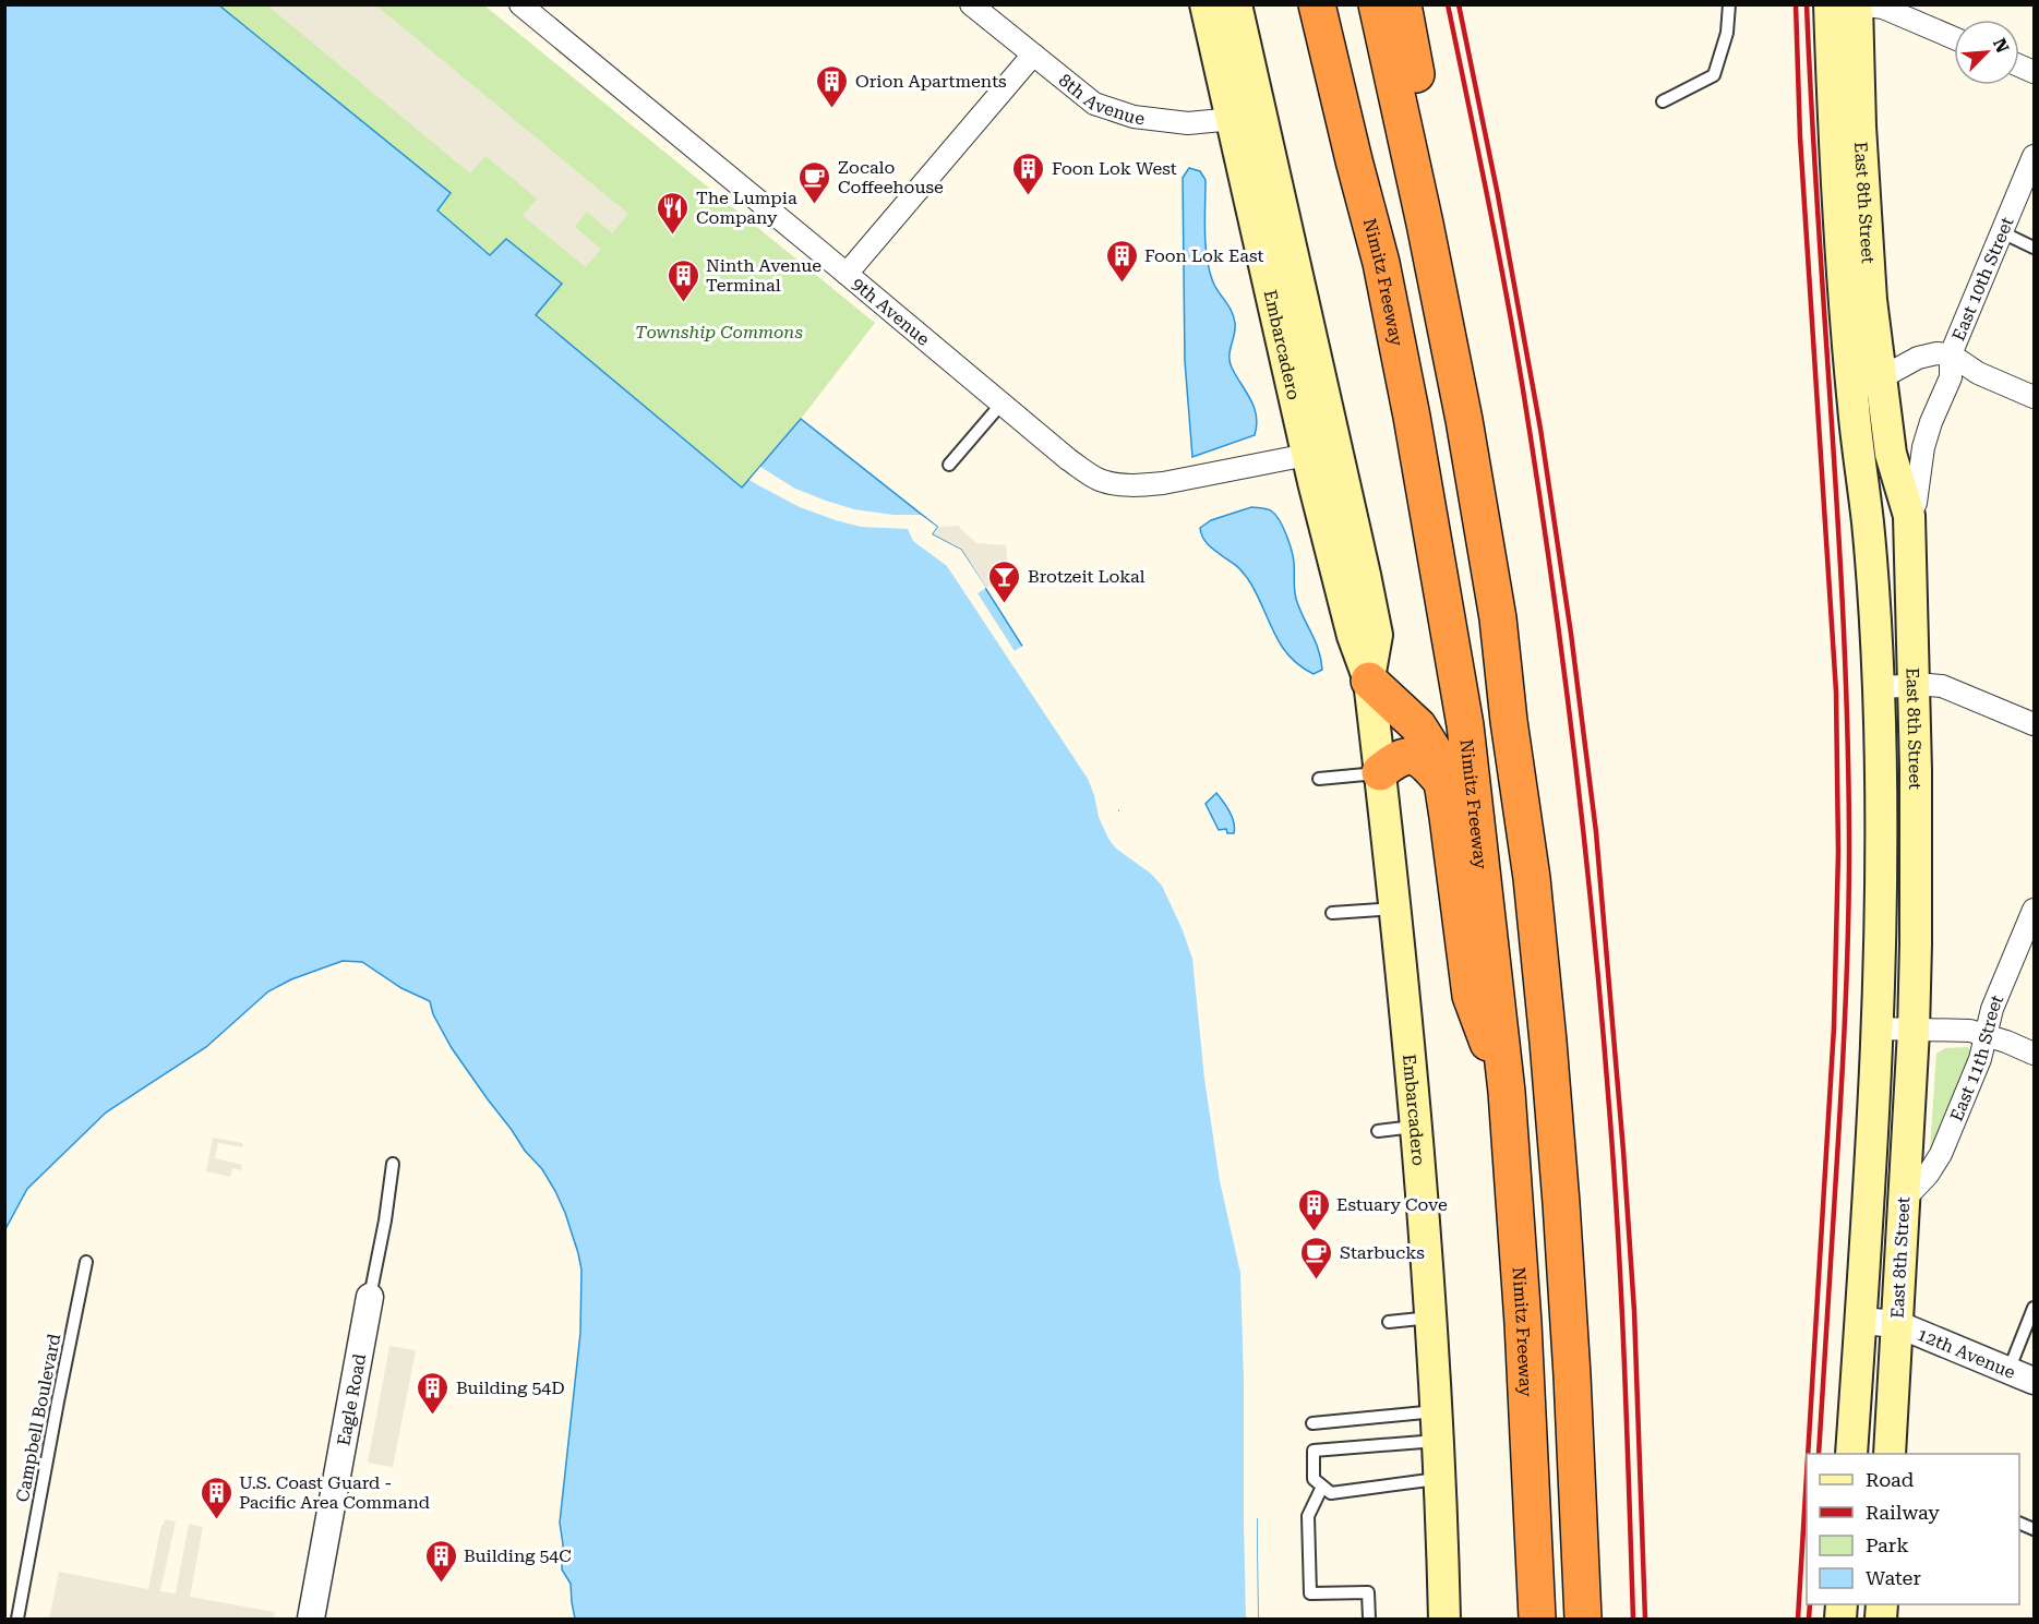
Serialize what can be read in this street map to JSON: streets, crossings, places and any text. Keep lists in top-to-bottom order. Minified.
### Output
{"streets":{"highway":["Nimitz Freeway"],"main road":["East 8th Street","Embarcadero"],"street":["8th Avenue","East 10th Street","9th Avenue","East 11th Street","12th Avenue","Eagle Road"],"lane":["Campbell Boulevard"]},"crossings":[["8th Avenue","Embarcadero"],["East 8th Street","East 10th Street"],["East 8th Street","East 11th Street"],["East 8th Street","12th Avenue"],["9th Avenue","Embarcadero"]],"parks":["Township Commons"],"places":{"building":["Orion Apartments","Foon Lok West","Foon Lok East","Ninth Avenue Terminal","Estuary Cove","Building 54D","U.S. Coast Guard - Pacific Area Command","Building 54C"],"cafe":["Zocalo Coffeehouse","Starbucks"],"restaurant":["The Lumpia Company"],"bar":["Brotzeit Lokal"]},"legend":["Road","Railway","Park","Water"],"north":"top right"}
